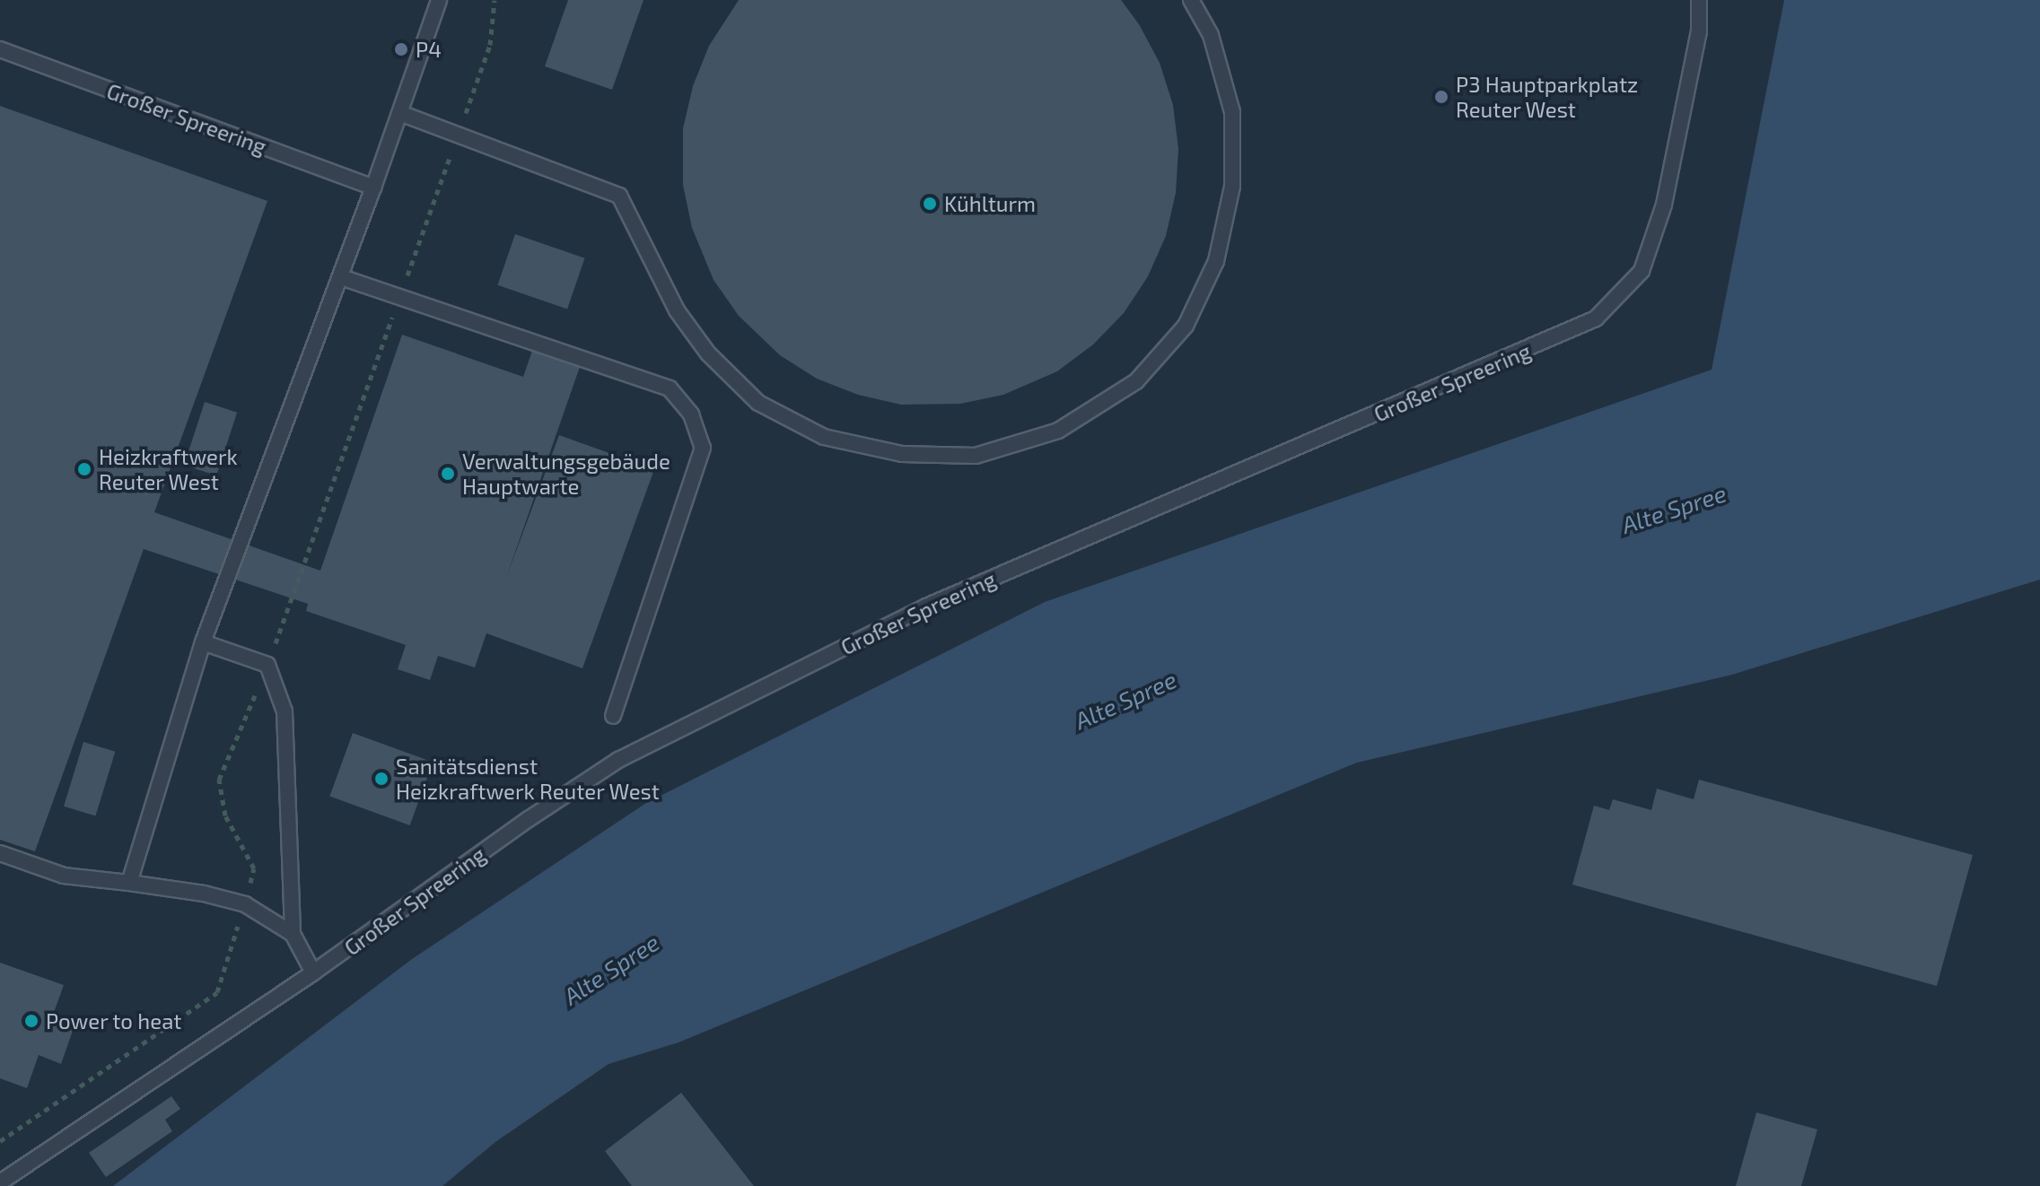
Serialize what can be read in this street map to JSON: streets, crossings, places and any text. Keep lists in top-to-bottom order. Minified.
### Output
{"streets":{"lane":["Großer Spreering"]},"water":["Alte Spree"],"places":["P4","P3 Hauptparkplatz Reuter West","Kühlturm","Heizkraftwerk Reuter West","Verwaltungsgebäude Hauptwarte","Sanitätsdienst Heizkraftwerk Reuter West","Power to heat"]}
